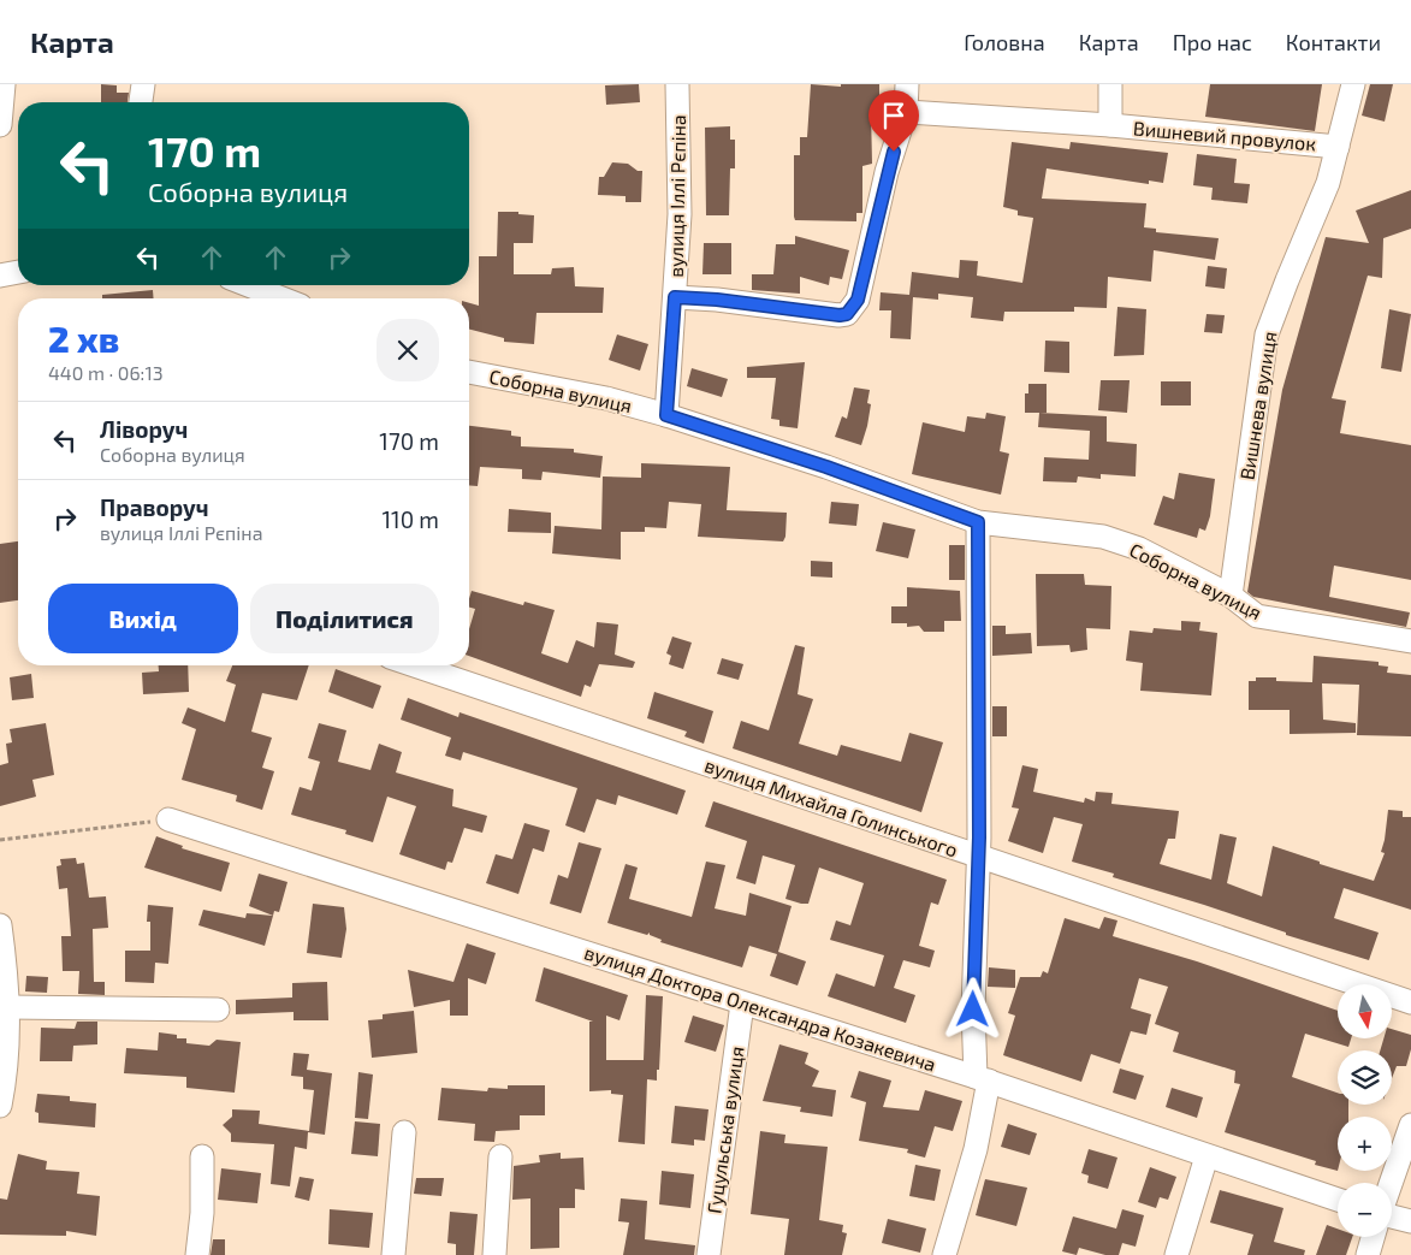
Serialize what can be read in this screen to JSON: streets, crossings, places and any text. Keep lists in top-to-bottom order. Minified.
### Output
{"streets":{"street":["Вишневий провулок","вулиця Іллі Рєпіна","Соборна вулиця","Вишнева вулиця","вулиця Михайла Голинського","вулиця Доктора Олександра Козакевича","Гуцульська вулиця"]},"crossings":[["Вишневий провулок","Вишнева вулиця"],["вулиця Іллі Рєпіна","Соборна вулиця"],["Соборна вулиця","Вишнева вулиця"],["вулиця Доктора Олександра Козакевича","Гуцульська вулиця"]],"north":"bottom","page":{"header":"Карта","nav":["Головна","Карта","Про нас","Контакти"],"turn":["170 m","Соборна вулиця"],"heading":["2 хв","440 m · 06:13"],"list":[{"name":"Ліворуч","note":"Соборна вулиця","value":"170 m"},{"name":"Праворуч","note":"вулиця Іллі Рєпіна","value":"110 m"}],"buttons":["Вихід","Поділитися"],"map_buttons":["+","−"]}}
